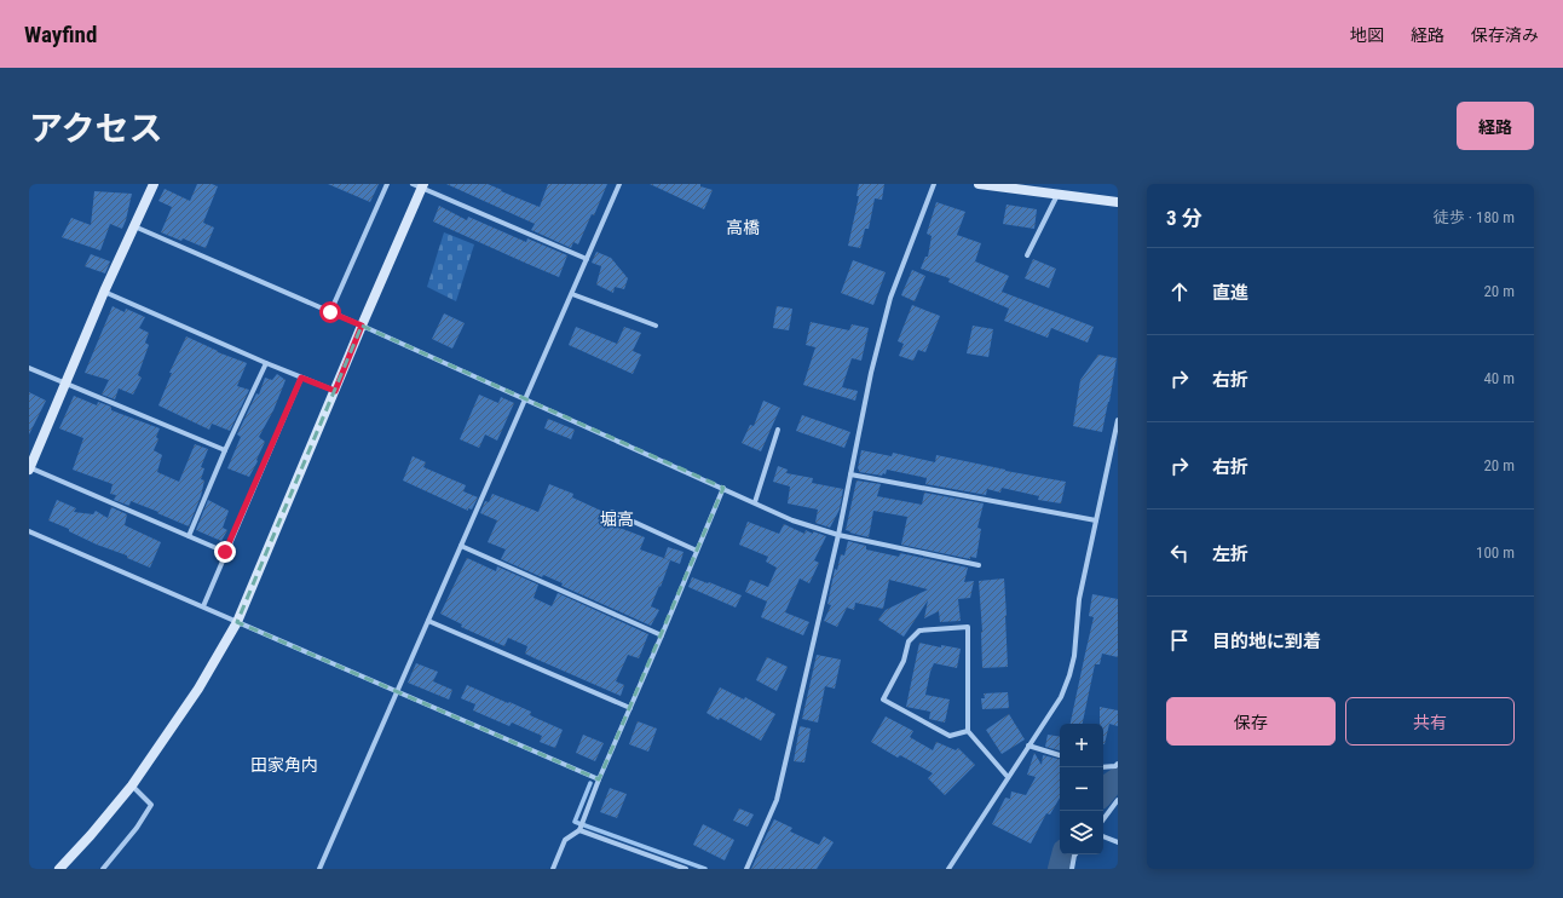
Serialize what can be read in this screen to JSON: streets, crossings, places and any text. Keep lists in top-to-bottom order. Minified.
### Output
{"districts":["高橋","堀高","田家角内"],"page":{"header":"Wayfind","nav":["地図","経路","保存済み"],"title":"アクセス","buttons":["経路",["保存","共有"]],"heading":["3 分","徒歩 · 180 m"],"list":[["直進","20 m"],["右折","40 m"],["右折","20 m"],["左折","100 m"],"目的地に到着"],"map_buttons":["+","−"]}}
